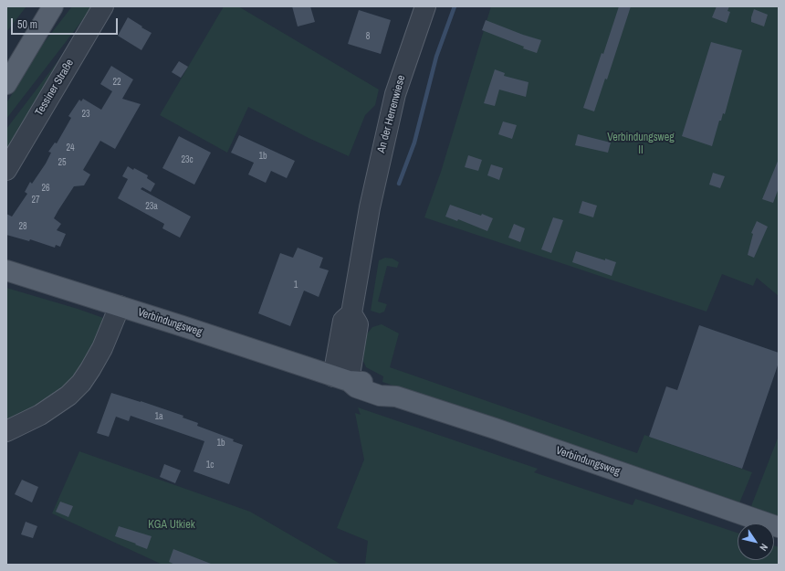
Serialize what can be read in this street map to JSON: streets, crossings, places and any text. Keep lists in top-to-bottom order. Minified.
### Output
{"streets":{"main road":["Verbindungsweg"],"street":["Tessiner Straße","An der Herrenwiese"]},"crossings":[["An der Herrenwiese","Verbindungsweg"]],"parks":["Verbindungsweg II","KGA Utkiek"],"house_numbers":["8","22","23","24","1b","23c","25","26","27","23a","28","1","1a","1b","1c"],"scale_bar":"50 m","north":"bottom right"}
